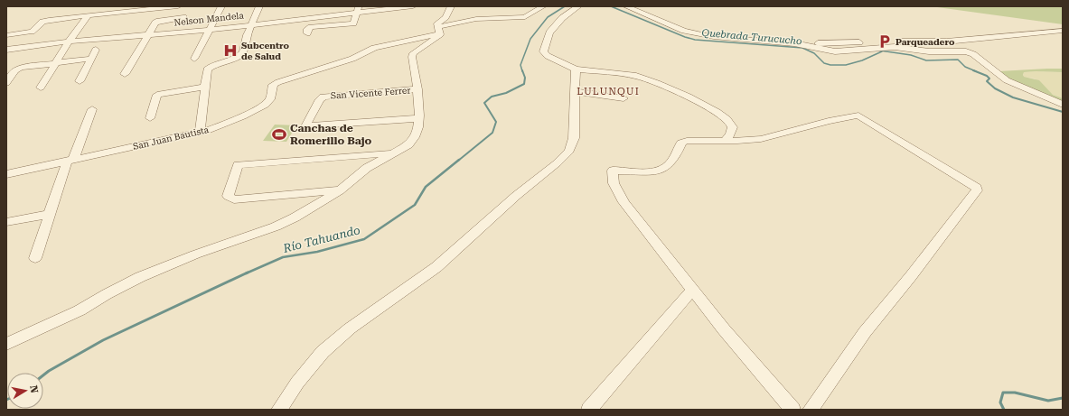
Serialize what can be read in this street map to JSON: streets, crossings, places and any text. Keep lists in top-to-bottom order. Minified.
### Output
{"streets":{"street":["Nelson Mandela","San Vicente Ferrer","San Juan Bautista"]},"districts":["LULUNQUI"],"water":["Quebrada Turucucho","Río Tahuando"],"places":{"parking":["Parqueadero"],"hospital":["Subcentro de Salud"],"sports":["Canchas de Romerillo Bajo"]},"north":"right"}
